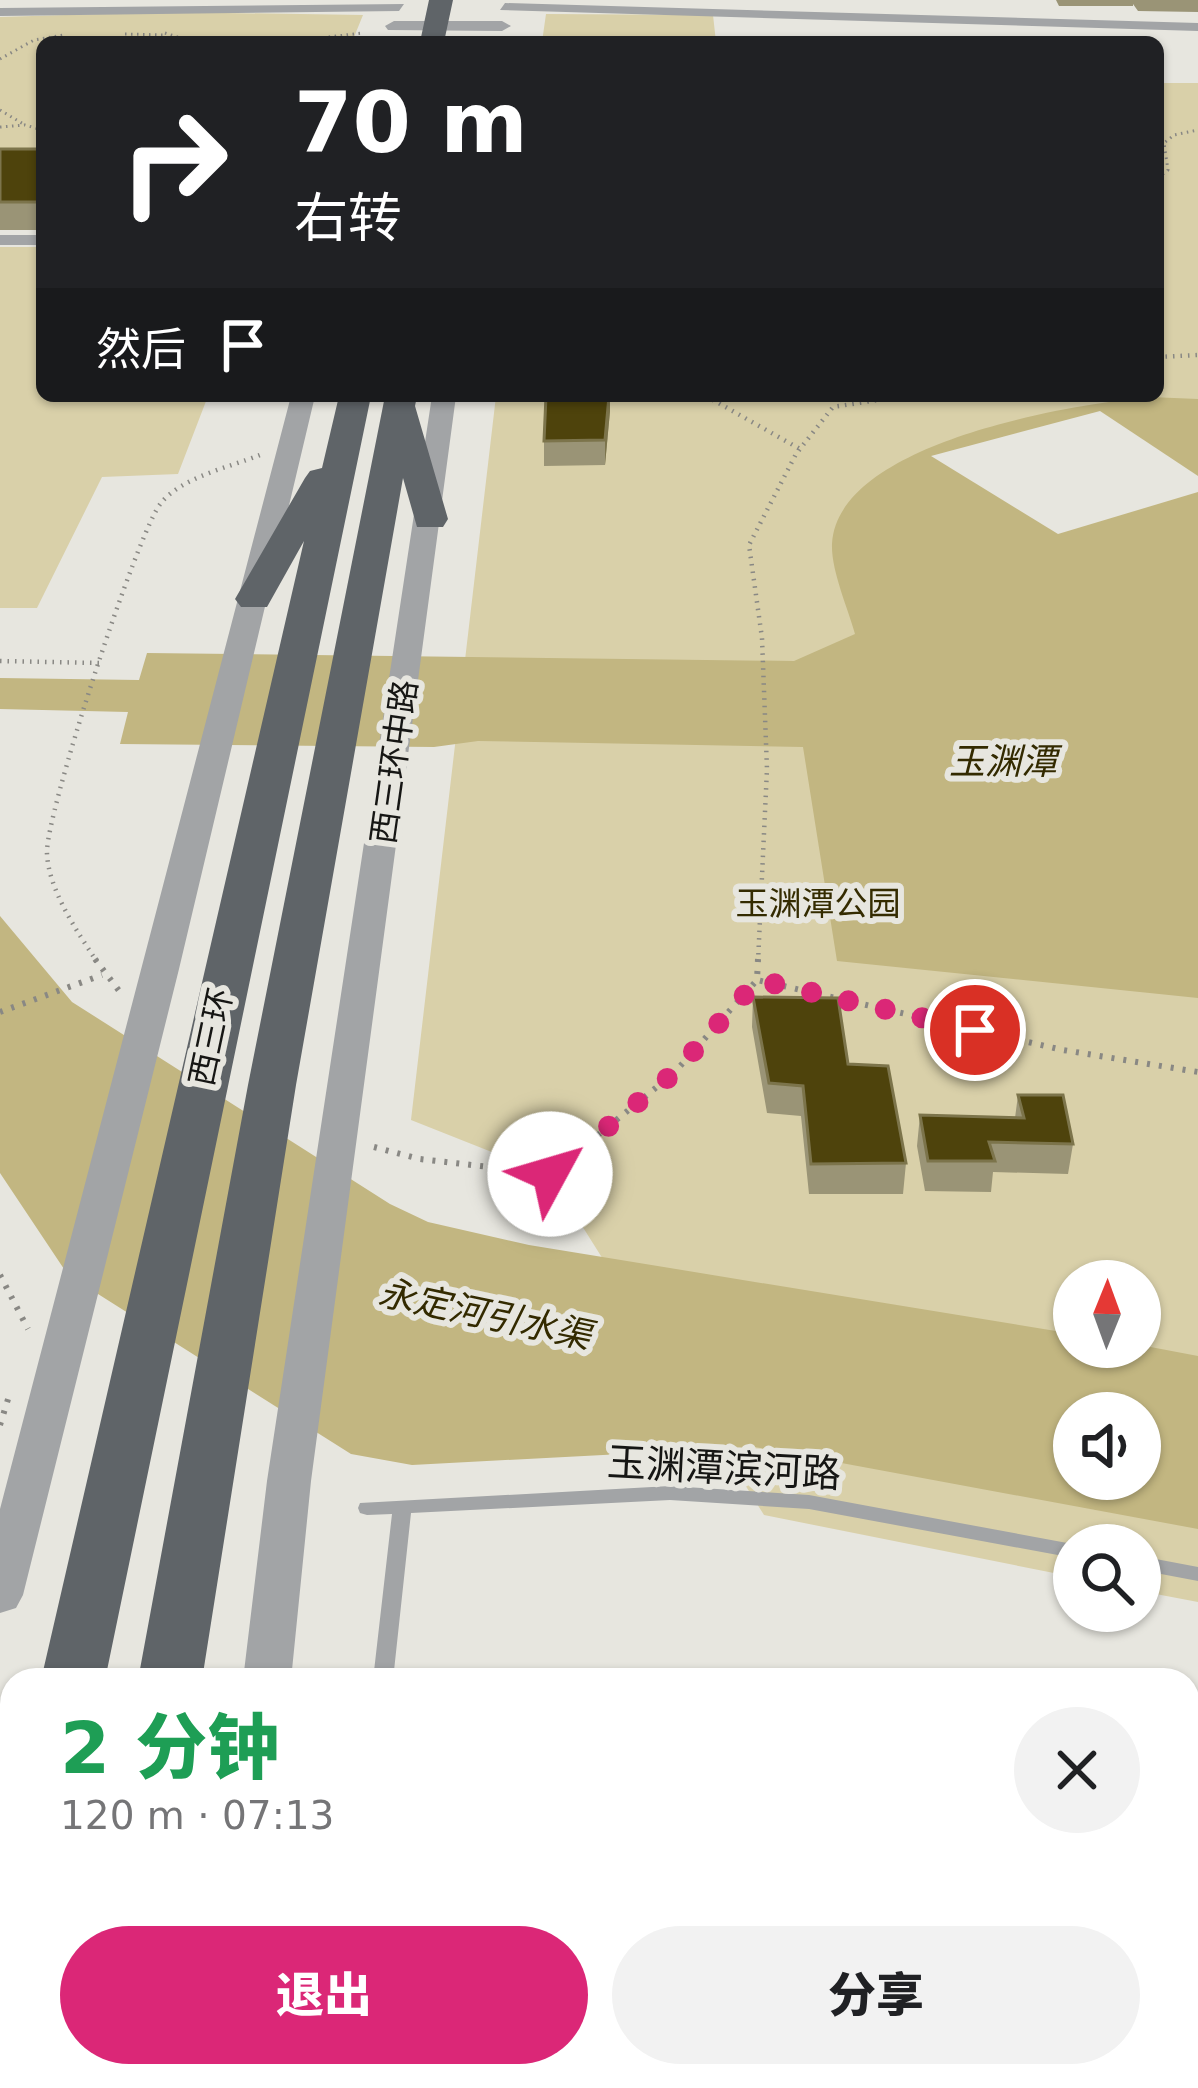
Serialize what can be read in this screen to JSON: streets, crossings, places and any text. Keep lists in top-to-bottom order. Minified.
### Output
{"streets":{"highway":["西三环"],"street":["西三环中路"],"lane":["玉渊潭滨河路"]},"water":["玉渊潭","永定河引水渠"],"parks":["玉渊潭公园"],"north":"top","page":{"turn":["70 m","右转"],"then":"然后","heading":["2 分钟","120 m · 07:13"],"buttons":["退出","分享"]}}
